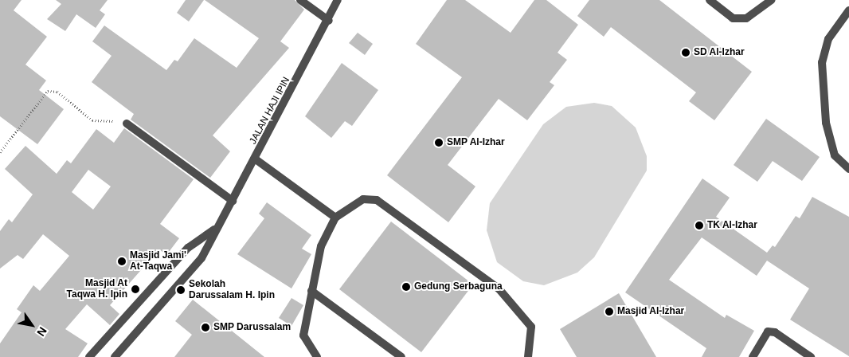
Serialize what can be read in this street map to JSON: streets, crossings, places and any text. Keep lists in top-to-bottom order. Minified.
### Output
{"streets":{"street":["JALAN HAJI IPIN"]},"places":["SD Al-Izhar","SMP Al-Izhar","TK Al-Izhar","Masjid Jami' At-Taqwa","Gedung Serbaguna","Masjid At Taqwa H. Ipin","Sekolah Darussalam H. Ipin","Masjid Al-Izhar","SMP Darussalam"],"north":"bottom right"}
